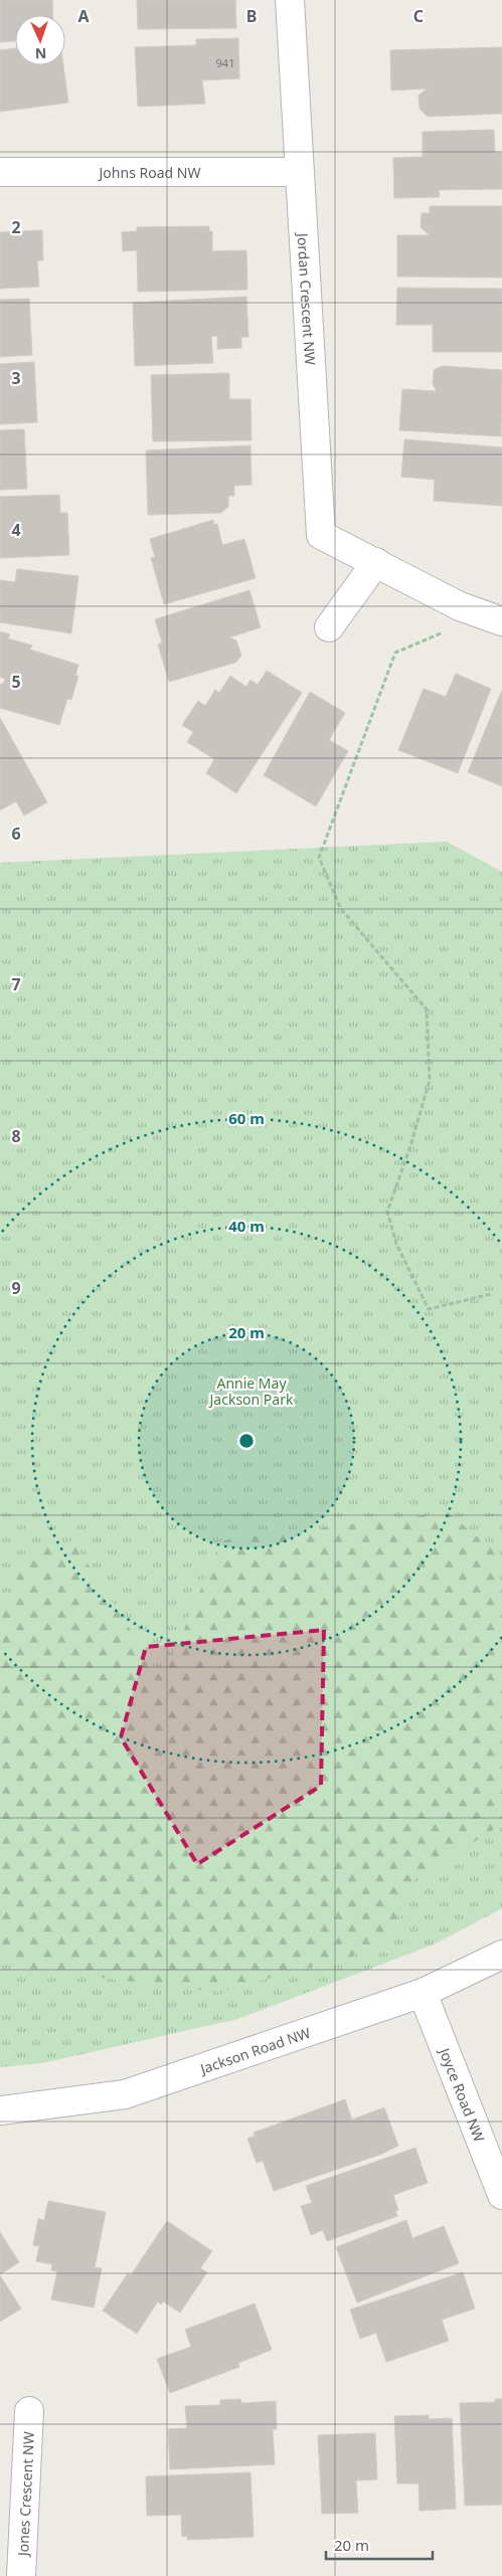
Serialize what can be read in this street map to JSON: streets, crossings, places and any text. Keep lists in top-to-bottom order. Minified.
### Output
{"streets":{"street":["Johns Road NW","Jordan Crescent NW","Jackson Road NW","Joyce Road NW","Jones Crescent NW"]},"crossings":[["Johns Road NW","Jordan Crescent NW"],["Jackson Road NW","Joyce Road NW"]],"parks":["Annie May Jackson Park"],"house_numbers":["941"],"scale_bar":"20 m","north":"bottom","grid":{"columns":["A","B","C"],"rows":["2","3","4","5","6","7","8","9"]},"rings":["60 m","40 m","20 m"]}
